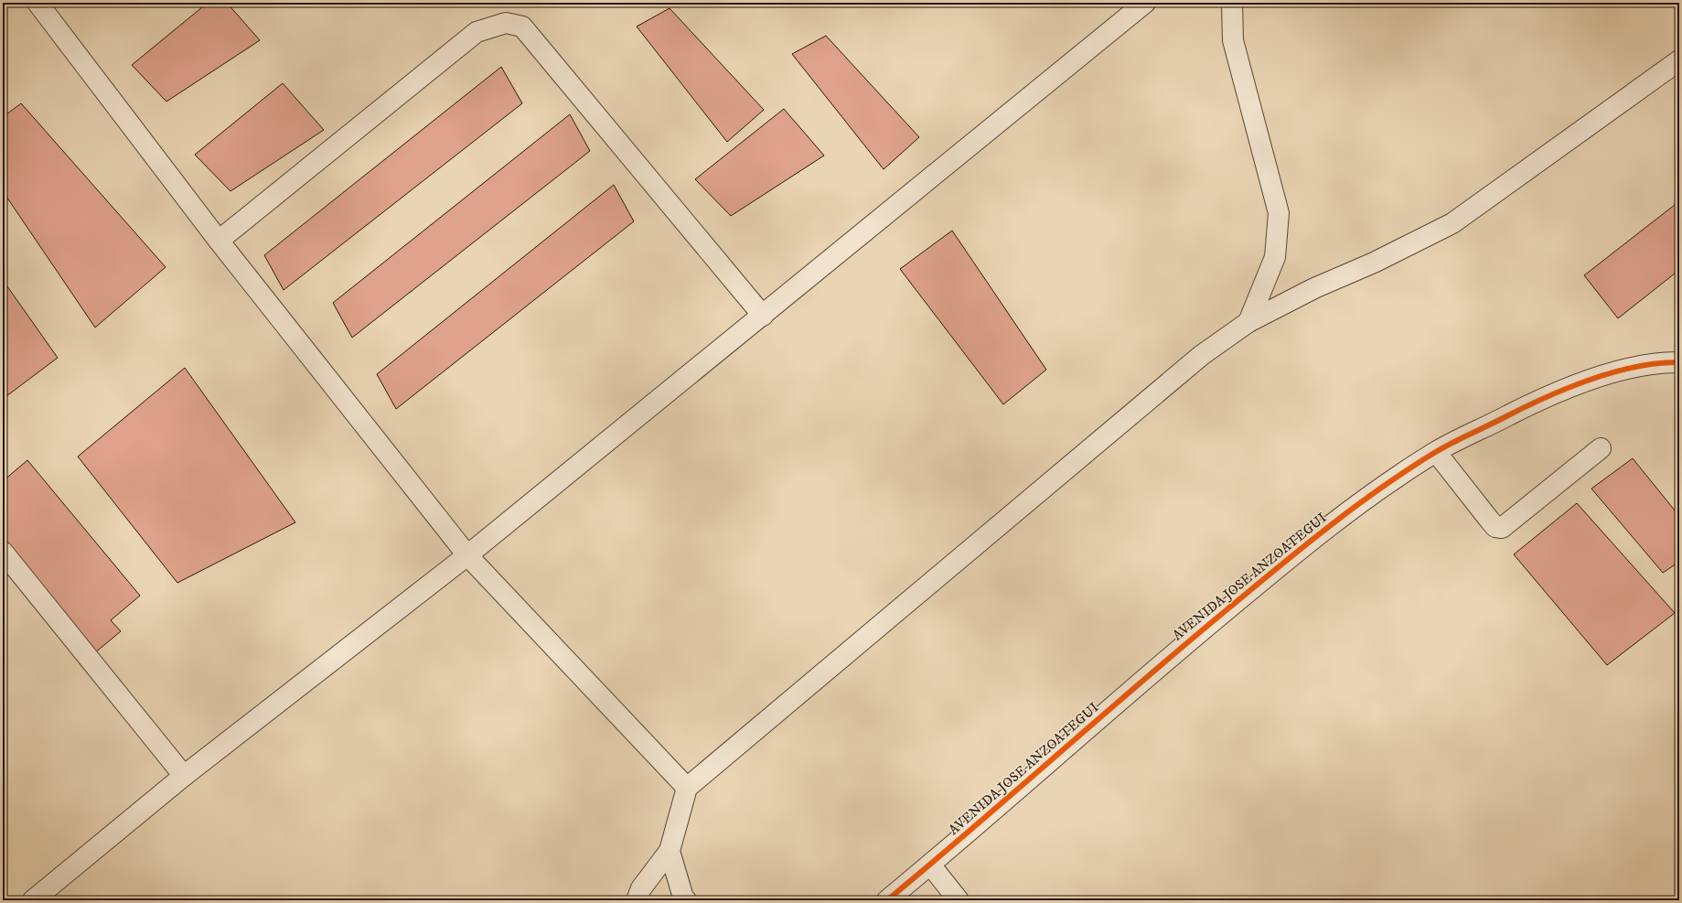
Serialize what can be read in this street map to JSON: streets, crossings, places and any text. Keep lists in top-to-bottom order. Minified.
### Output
{"streets":{"street":["AVENIDA JOSE ANZOATEGUI"]}}
